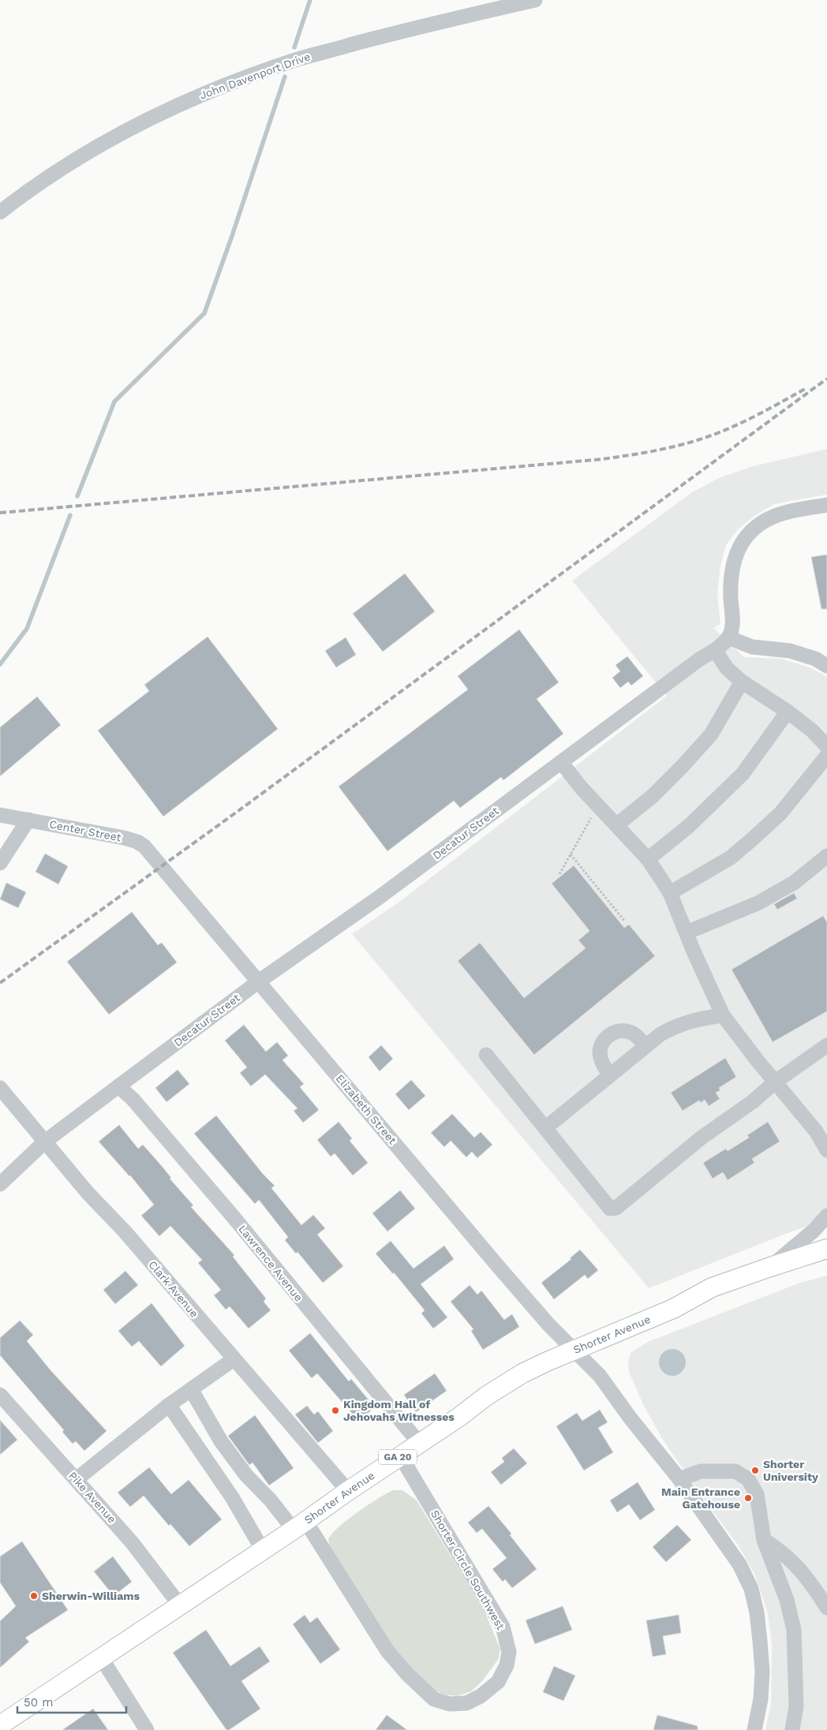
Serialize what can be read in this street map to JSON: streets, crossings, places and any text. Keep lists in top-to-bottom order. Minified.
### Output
{"streets":{"main road":["Shorter Avenue","GA 20"],"street":["John Davenport Drive","Center Street","Decatur Street","Elizabeth Street","Lawrence Avenue","Clark Avenue","Pike Avenue","Shorter Circle Southwest"]},"crossings":[["Center Street","Elizabeth Street"],["Decatur Street","Elizabeth Street"],["Decatur Street","Lawrence Avenue"],["Decatur Street","Clark Avenue"],["Elizabeth Street","Shorter Avenue"],["Lawrence Avenue","Shorter Avenue"],["Clark Avenue","Shorter Avenue"],["Shorter Avenue","Pike Avenue"],["Shorter Avenue","Shorter Circle Southwest"]],"places":["Kingdom Hall of Jehovahs Witnesses","Shorter University","Main Entrance Gatehouse","Sherwin-Williams"],"scale_bar":"50 m"}
